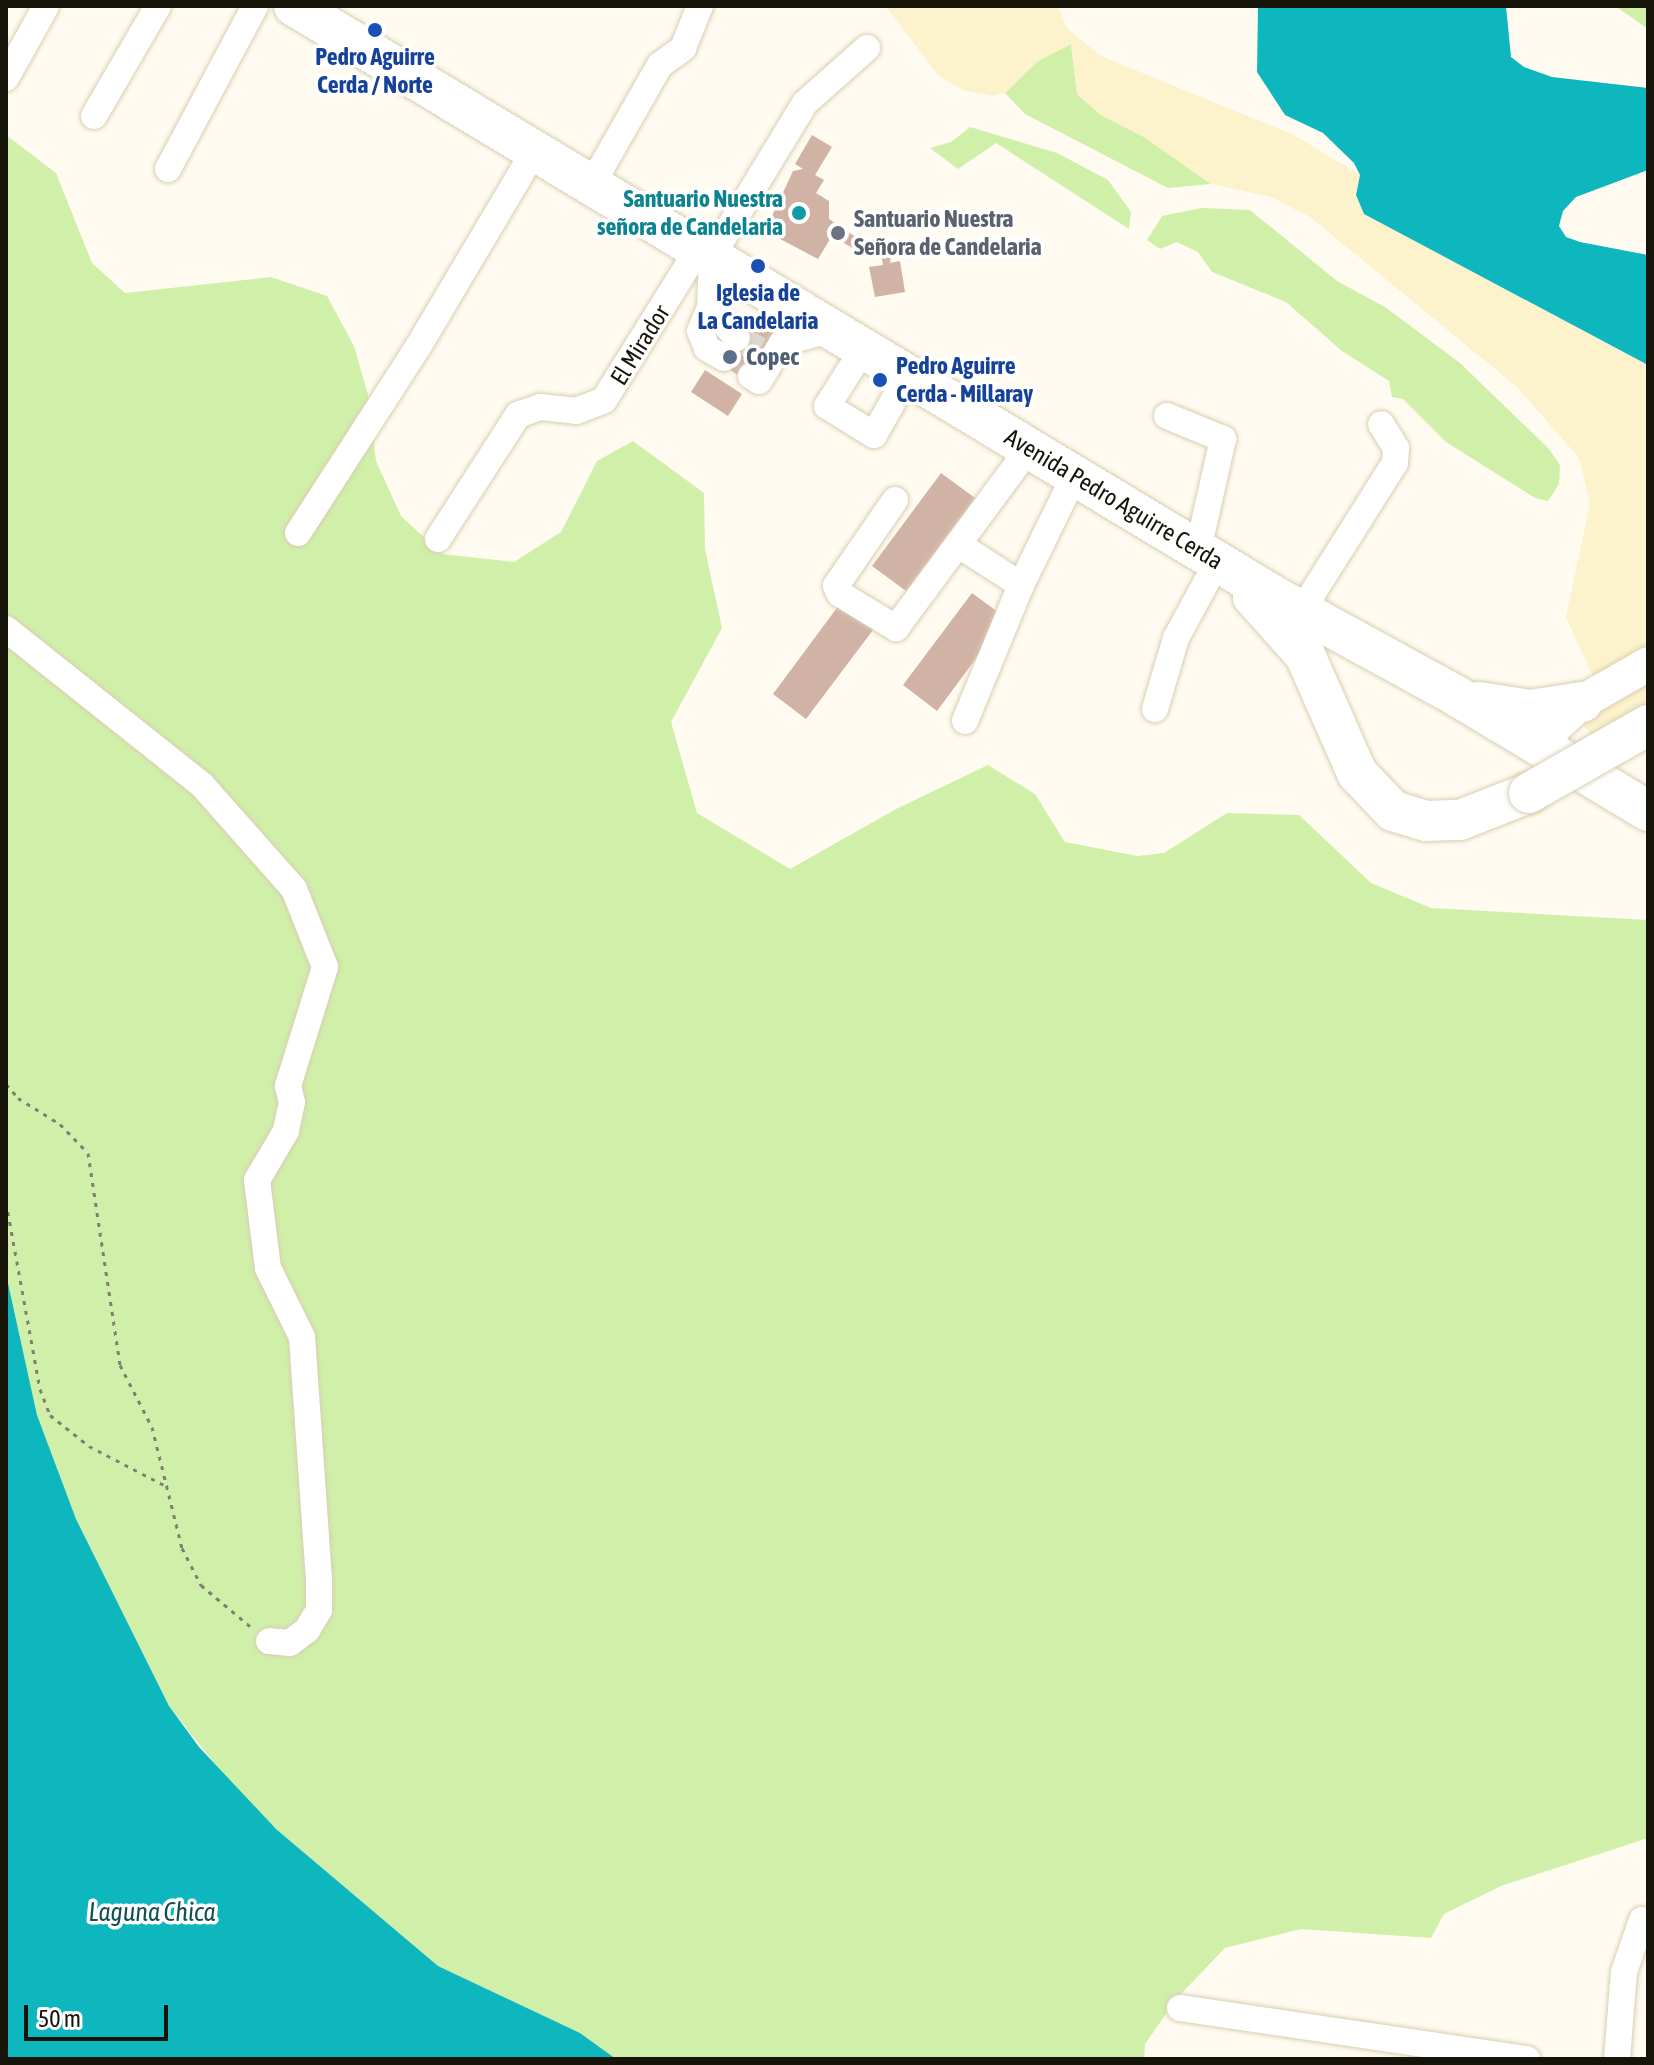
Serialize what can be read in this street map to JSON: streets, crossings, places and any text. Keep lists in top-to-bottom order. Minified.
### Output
{"streets":{"highway":["Avenida Pedro Aguirre Cerda"],"street":["El Mirador"]},"crossings":[["El Mirador","Avenida Pedro Aguirre Cerda"]],"water":["Laguna Chica"],"places":["Pedro Aguirre Cerda / Norte","Santuario Nuestra señora de Candelaria","Santuario Nuestra Señora de Candelaria","Iglesia de La Candelaria","Copec","Pedro Aguirre Cerda - Millaray"],"scale_bar":"50 m"}
